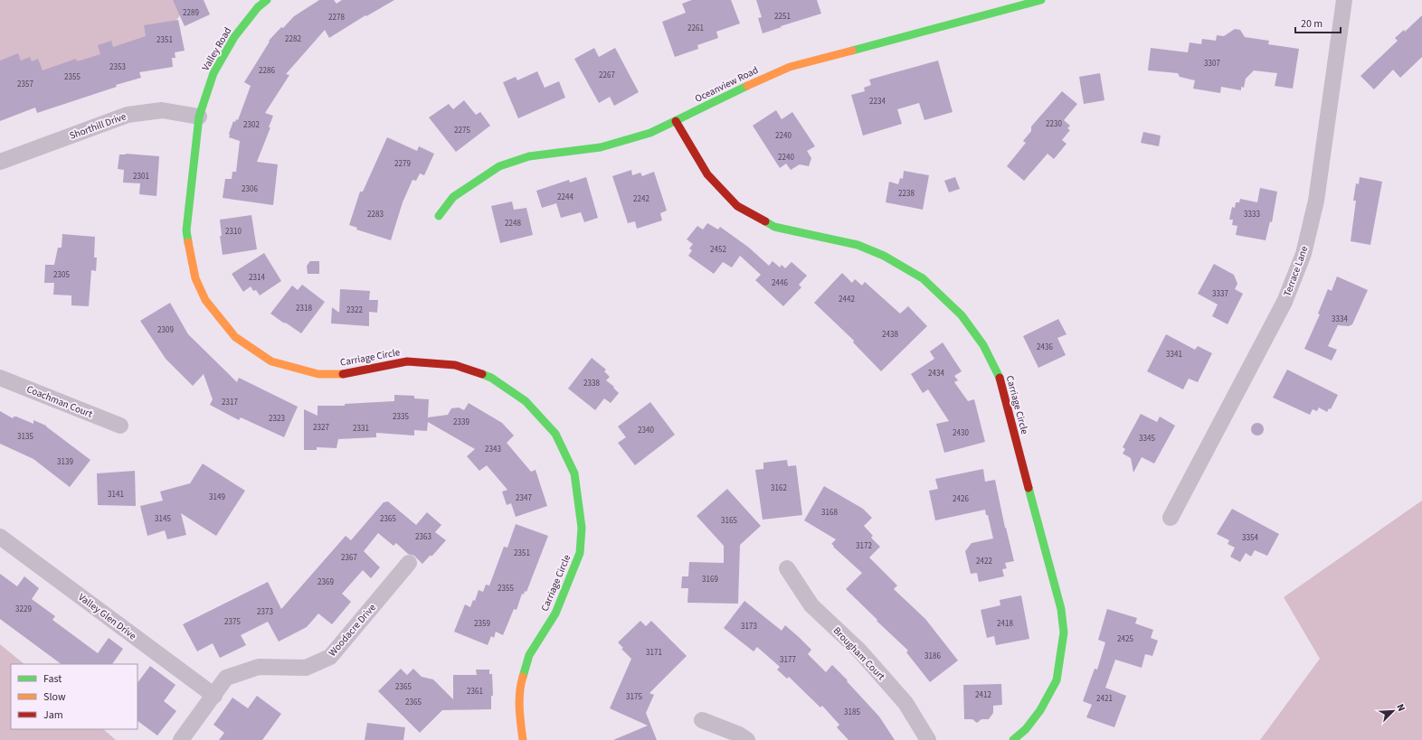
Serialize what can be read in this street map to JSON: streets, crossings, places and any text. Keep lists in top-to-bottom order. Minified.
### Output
{"streets":{"street":["Valley Road","Oceanview Road","Shorthill Drive","Terrace Lane","Carriage Circle","Coachman Court","Valley Glen Drive","Woodacre Drive","Brougham Court"]},"crossings":[["Valley Road","Shorthill Drive"],["Valley Road","Carriage Circle"],["Oceanview Road","Carriage Circle"],["Shorthill Drive","Carriage Circle"],["Valley Glen Drive","Woodacre Drive"]],"house_numbers":["2289","2251","2278","2261","2282","2351","3307","2353","2286","2267","2355","2357","2234","2230","2302","2275","2240","2240","2279","2301","2306","2238","2244","2242","2283","3333","2248","2310","2452","2305","2314","2446","3337","2442","2318","2322","3334","2309","2438","2436","3341","2434","2338","2317","2335","2323","2339","2327","2331","2340","2430","3135","3345","2343","3139","3162","3141","3149","2347","2426","3168","3145","2365","3165","2363","3354","3172","2351","2367","2422","3169","2369","2355","3229","2373","2375","2359","2418","3173","2425","3171","3186","3177","2365","2361","2412","3175","2421","2365","3185"],"legend":["Fast","Slow","Jam"],"scale_bar":"20 m","north":"top right"}
